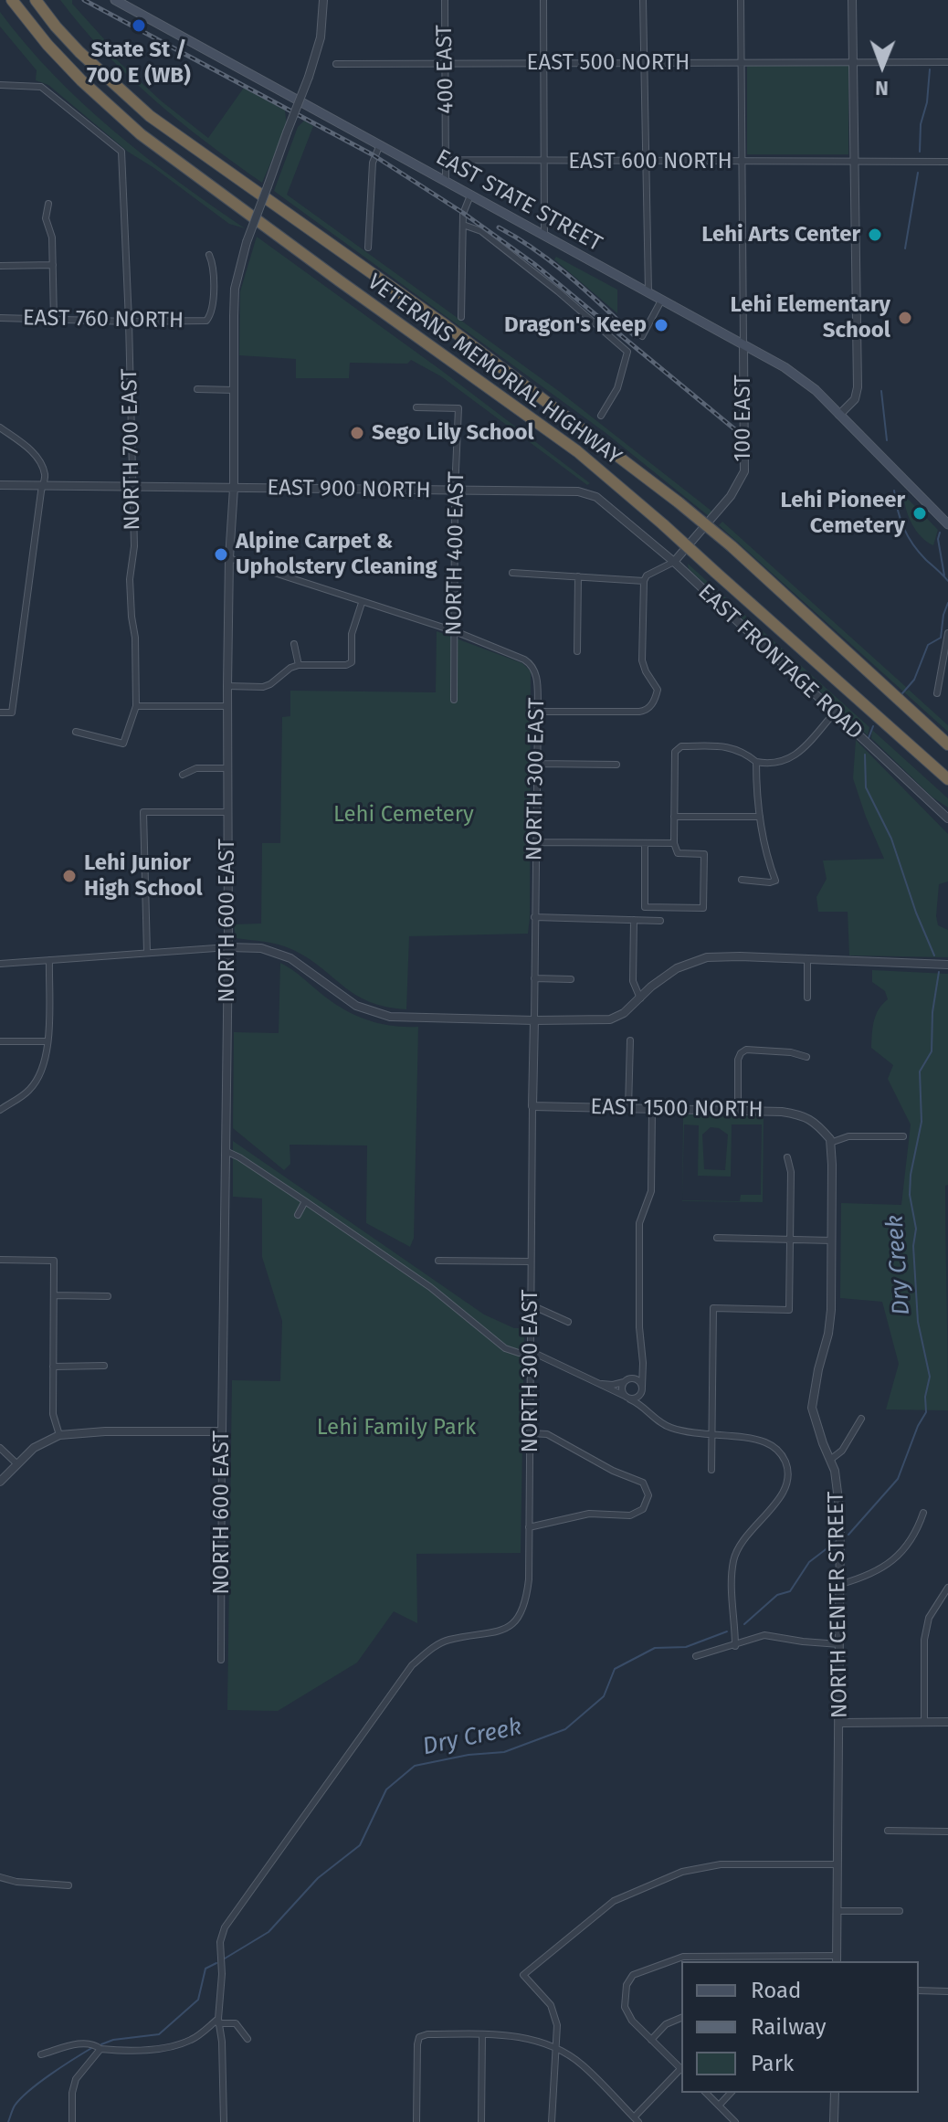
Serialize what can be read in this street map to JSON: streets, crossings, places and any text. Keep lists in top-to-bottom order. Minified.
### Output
{"streets":{"highway":["VETERANS MEMORIAL HIGHWAY"],"main road":["EAST STATE STREET"],"street":["EAST 500 NORTH","400 EAST","EAST 600 NORTH","EAST 760 NORTH","100 EAST","NORTH 700 EAST","EAST 900 NORTH","NORTH 400 EAST","EAST FRONTAGE ROAD","NORTH 300 EAST","NORTH 600 EAST","EAST 1500 NORTH","NORTH CENTER STREET"]},"crossings":[["EAST 500 NORTH","400 EAST"],["EAST 500 NORTH","100 EAST"],["400 EAST","EAST 600 NORTH"],["400 EAST","EAST STATE STREET"],["EAST 600 NORTH","100 EAST"],["EAST STATE STREET","100 EAST"],["EAST 760 NORTH","NORTH 700 EAST"],["100 EAST","EAST 900 NORTH"],["100 EAST","EAST FRONTAGE ROAD"],["NORTH 700 EAST","EAST 900 NORTH"],["EAST 900 NORTH","NORTH 400 EAST"],["EAST 900 NORTH","EAST FRONTAGE ROAD"],["EAST 900 NORTH","NORTH 600 EAST"],["NORTH 400 EAST","NORTH 300 EAST"],["NORTH 300 EAST","EAST 1500 NORTH"],["EAST 1500 NORTH","NORTH CENTER STREET"]],"water":["Dry Creek"],"parks":["Lehi Cemetery","Lehi Family Park"],"places":["State St / 700 E (WB)","Lehi Arts Center","Lehi Elementary School","Dragon's Keep","Sego Lily School","Lehi Pioneer Cemetery","Alpine Carpet & Upholstery Cleaning","Lehi Junior High School"],"legend":["Road","Railway","Park"],"north":"bottom"}
